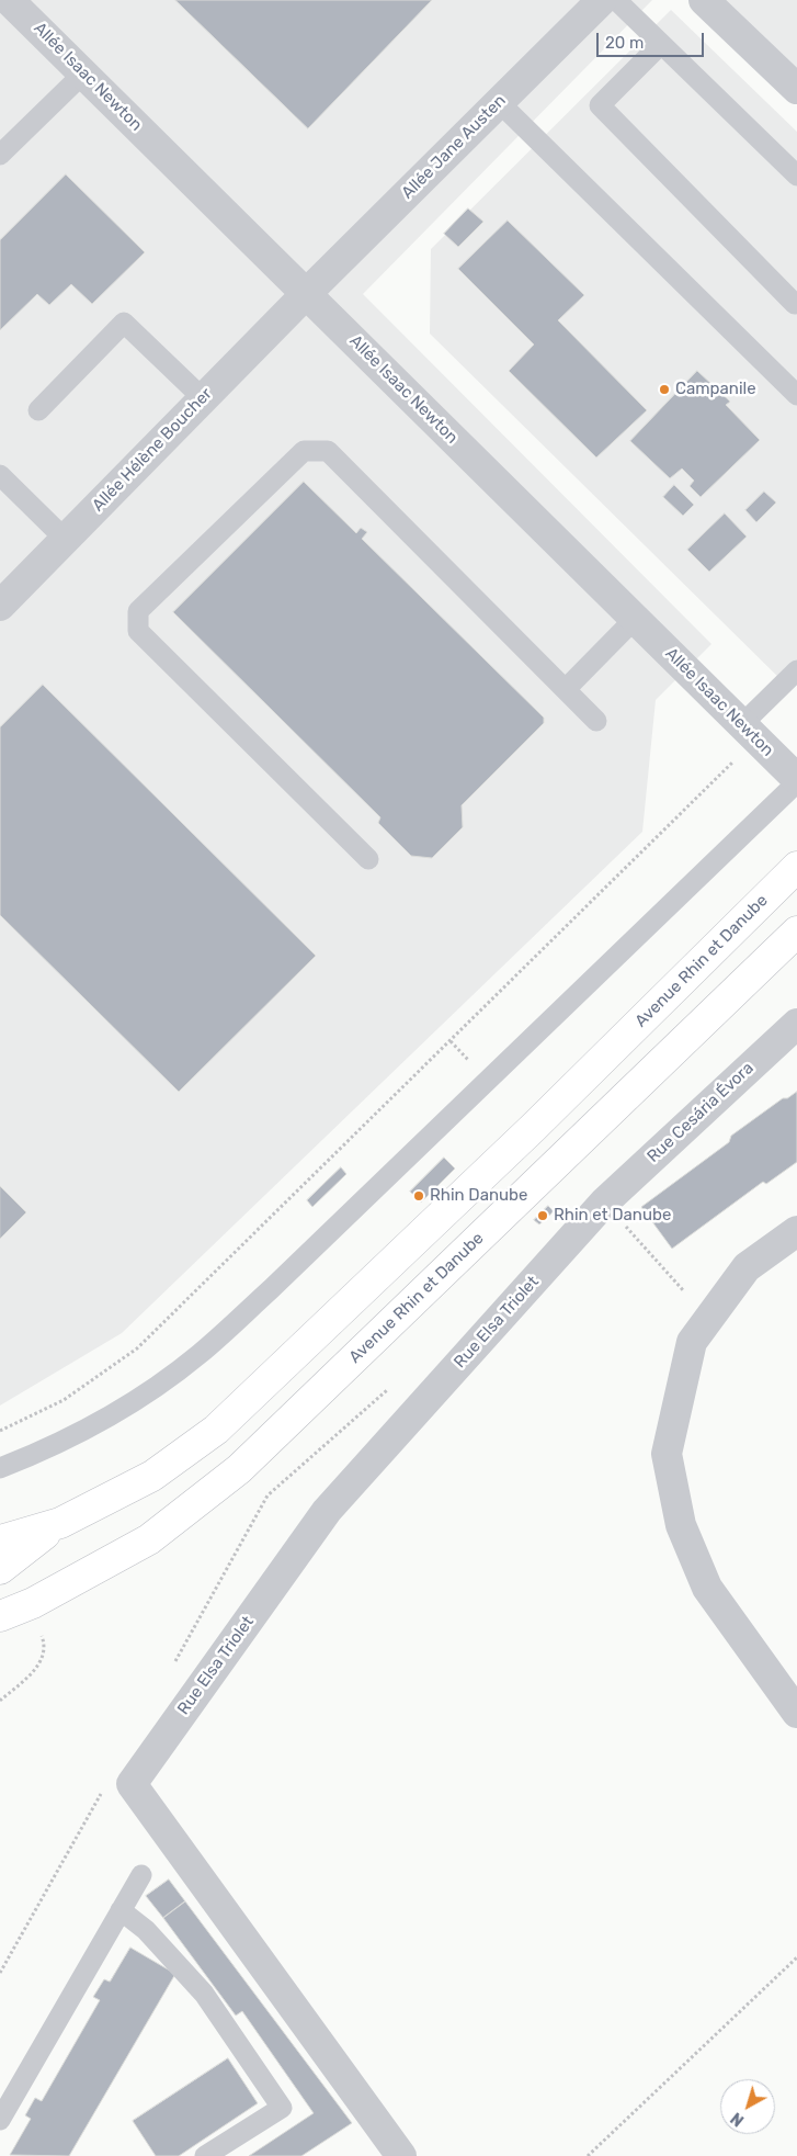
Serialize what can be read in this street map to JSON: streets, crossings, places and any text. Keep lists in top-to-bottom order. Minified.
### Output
{"streets":{"main road":["Avenue Rhin et Danube"],"street":["Allée Isaac Newton","Allée Jane Austen","Allée Hélène Boucher","Rue Cesária Évora","Rue Elsa Triolet"]},"crossings":[["Allée Isaac Newton","Allée Jane Austen"],["Allée Isaac Newton","Allée Hélène Boucher"],["Allée Jane Austen","Allée Hélène Boucher"],["Rue Cesária Évora","Rue Elsa Triolet"]],"places":["Campanile","Rhin Danube","Rhin et Danube"],"scale_bar":"20 m","north":"bottom left"}
